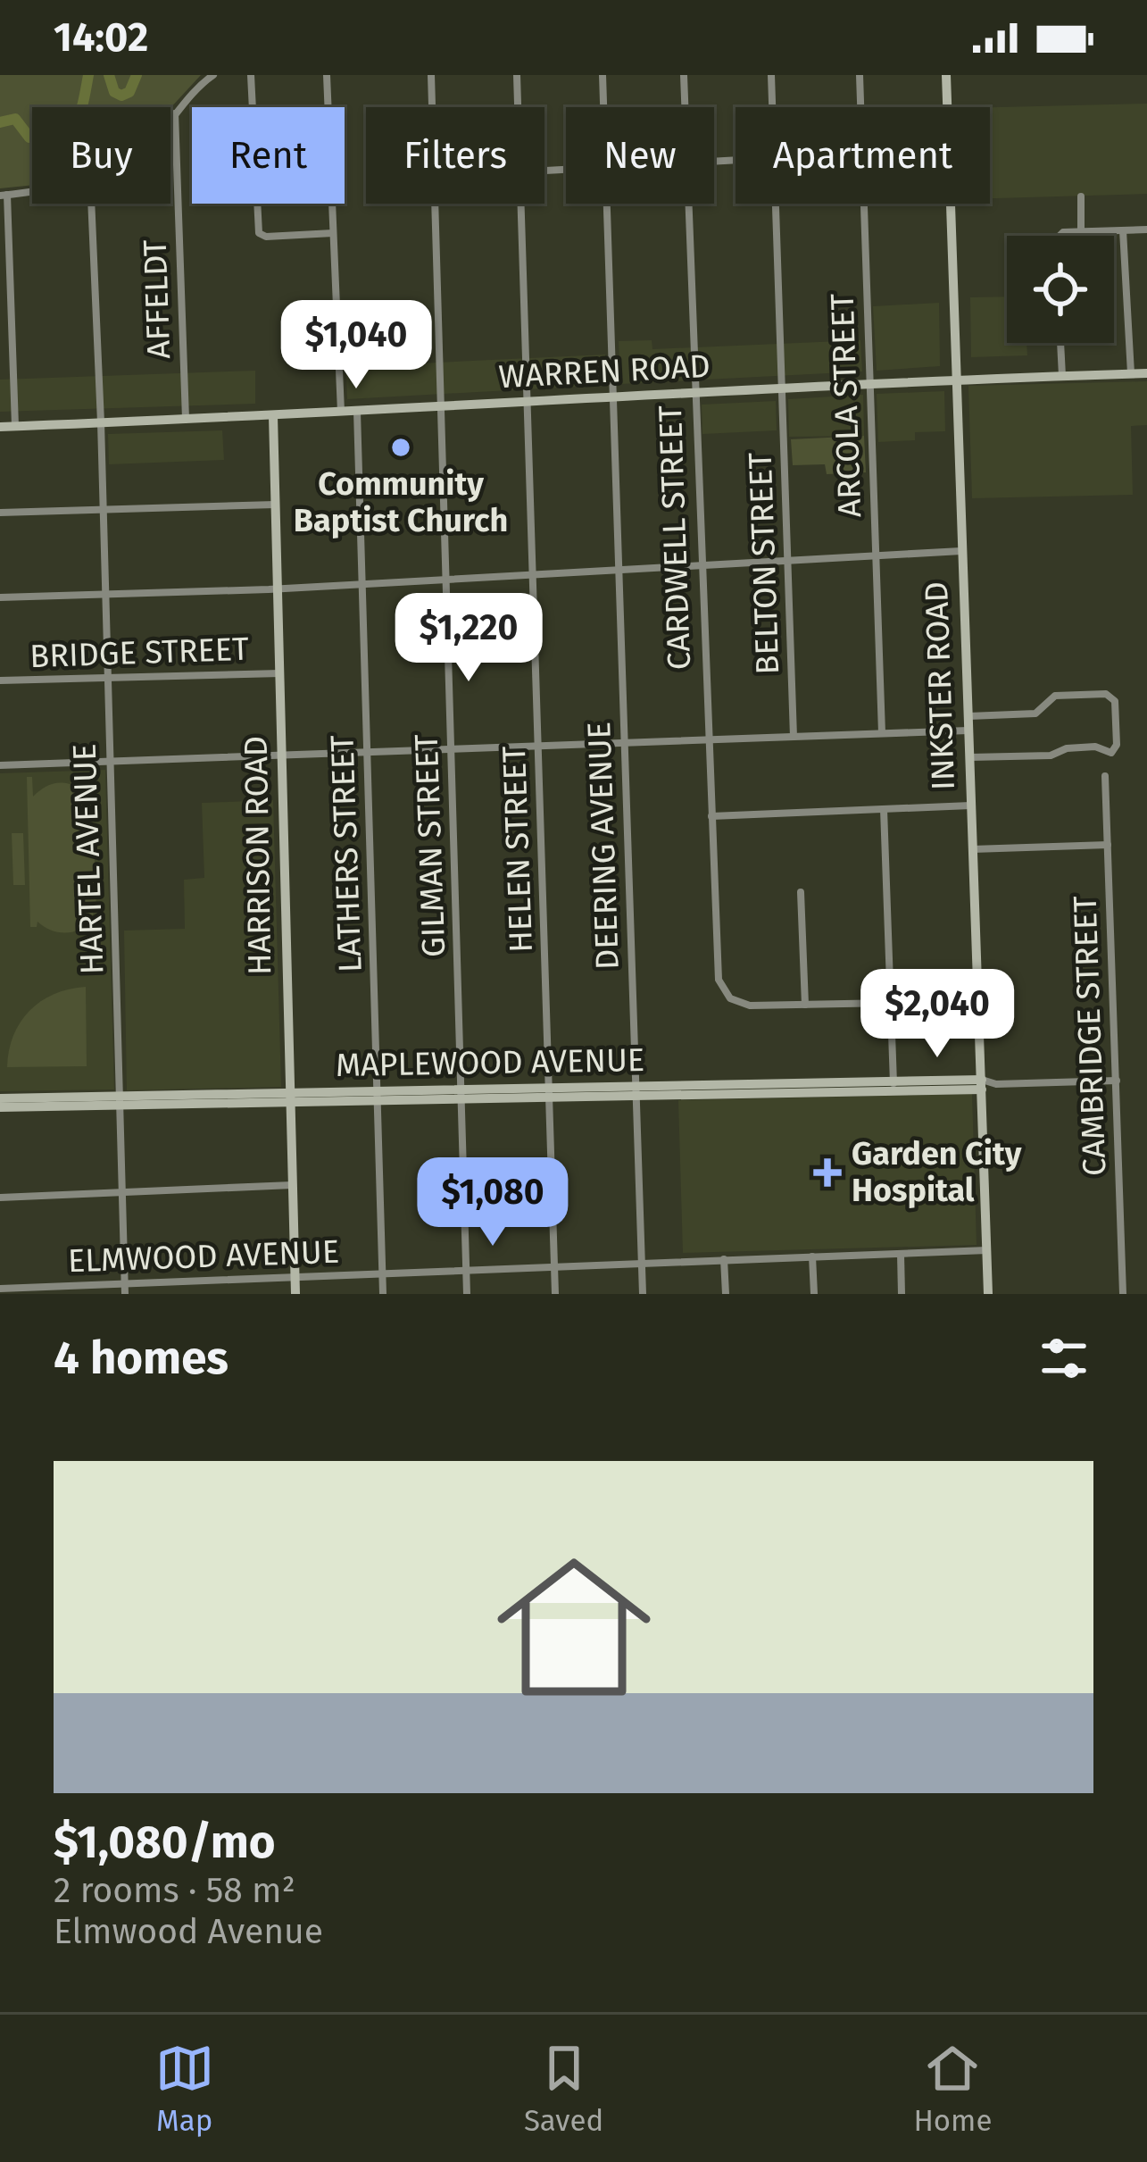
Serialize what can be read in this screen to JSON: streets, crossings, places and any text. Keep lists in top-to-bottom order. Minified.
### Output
{"streets":{"main road":["WARREN ROAD","INKSTER ROAD","HARRISON ROAD","MAPLEWOOD AVENUE"],"street":["AFFELDT","ARCOLA STREET","CARDWELL STREET","BELTON STREET","BRIDGE STREET","GILMAN STREET","DEERING AVENUE","HELEN STREET","LATHERS STREET","HARTEL AVENUE","CAMBRIDGE STREET","ELMWOOD AVENUE"]},"crossings":[["AFFELDT","WARREN ROAD"],["WARREN ROAD","ARCOLA STREET"],["WARREN ROAD","CARDWELL STREET"],["WARREN ROAD","BELTON STREET"],["WARREN ROAD","INKSTER ROAD"],["WARREN ROAD","GILMAN STREET"],["WARREN ROAD","DEERING AVENUE"],["WARREN ROAD","HELEN STREET"],["WARREN ROAD","LATHERS STREET"],["WARREN ROAD","HARRISON ROAD"],["WARREN ROAD","HARTEL AVENUE"],["BRIDGE STREET","HARRISON ROAD"],["BRIDGE STREET","HARTEL AVENUE"],["INKSTER ROAD","MAPLEWOOD AVENUE"],["INKSTER ROAD","ELMWOOD AVENUE"],["GILMAN STREET","MAPLEWOOD AVENUE"],["GILMAN STREET","ELMWOOD AVENUE"],["DEERING AVENUE","MAPLEWOOD AVENUE"],["DEERING AVENUE","ELMWOOD AVENUE"],["HELEN STREET","MAPLEWOOD AVENUE"],["HELEN STREET","ELMWOOD AVENUE"],["LATHERS STREET","MAPLEWOOD AVENUE"],["LATHERS STREET","ELMWOOD AVENUE"],["HARRISON ROAD","MAPLEWOOD AVENUE"],["HARRISON ROAD","ELMWOOD AVENUE"],["HARTEL AVENUE","MAPLEWOOD AVENUE"],["HARTEL AVENUE","ELMWOOD AVENUE"]],"places":{"other":["Community Baptist Church"],"health":["Garden City Hospital"]},"page":{"status":"14:02","chip":["Buy","Rent","Filters","New","Apartment"],"price":["$1,040","$1,220","$2,040","$1,080"],"heading":"4 homes","list":[{"name":"$1,080/mo","note":"2 rooms · 58 m² · Elmwood Avenue"}],"tabs":["Map","Saved","Home"]}}
